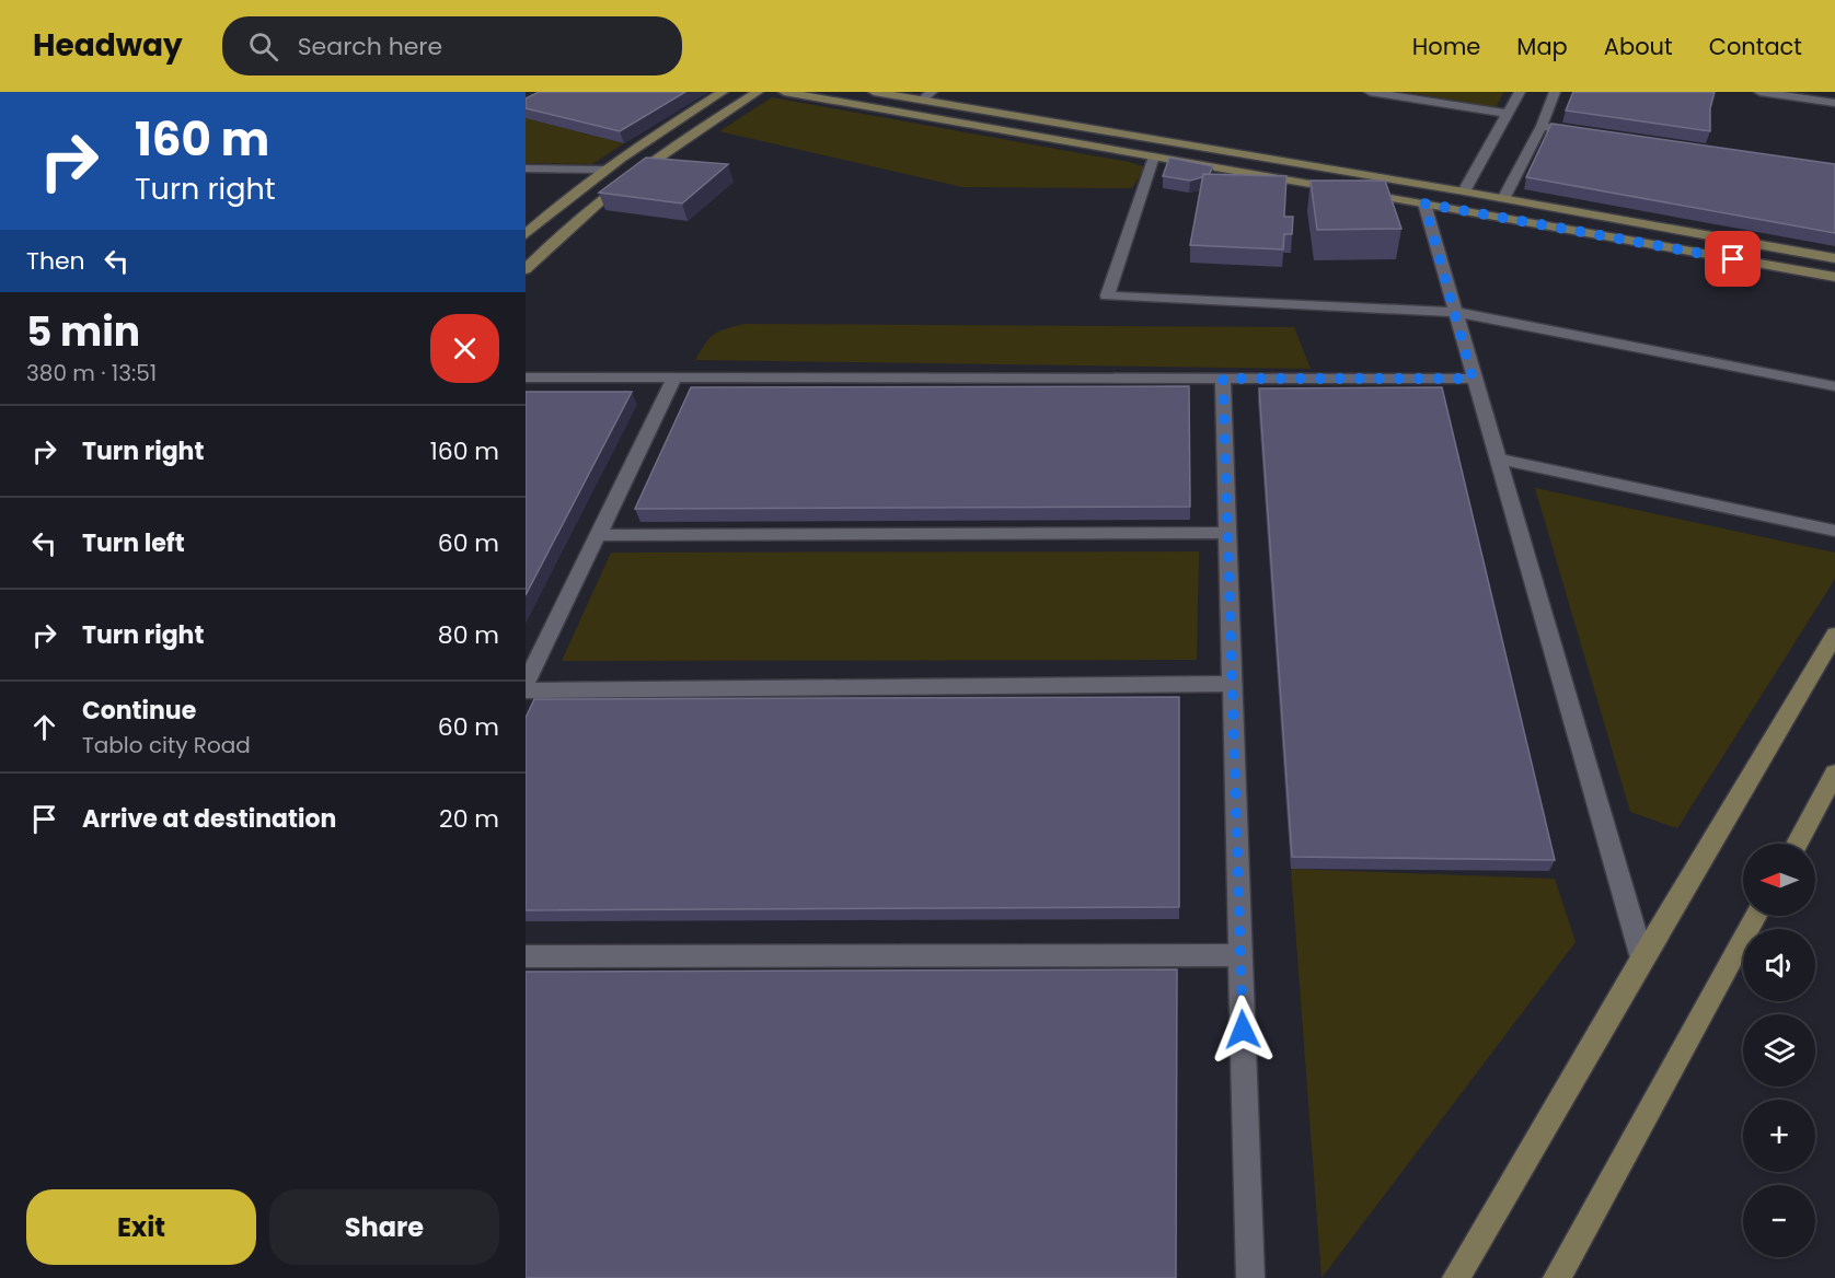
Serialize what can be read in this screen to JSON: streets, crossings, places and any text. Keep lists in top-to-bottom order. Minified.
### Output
{"north":"left","page":{"header":"Headway","search":"Search here","nav":["Home","Map","About","Contact"],"turn":["160 m","Turn right"],"then":"Then","heading":["5 min","380 m · 13:51"],"list":[{"name":"Turn right","value":"160 m"},{"name":"Turn left","value":"60 m"},{"name":"Turn right","value":"80 m"},{"name":"Continue","note":"Tablo city Road","value":"60 m"},{"name":"Arrive at destination","value":"20 m"}],"map_buttons":["+","−"],"buttons":["Exit","Share"]}}
